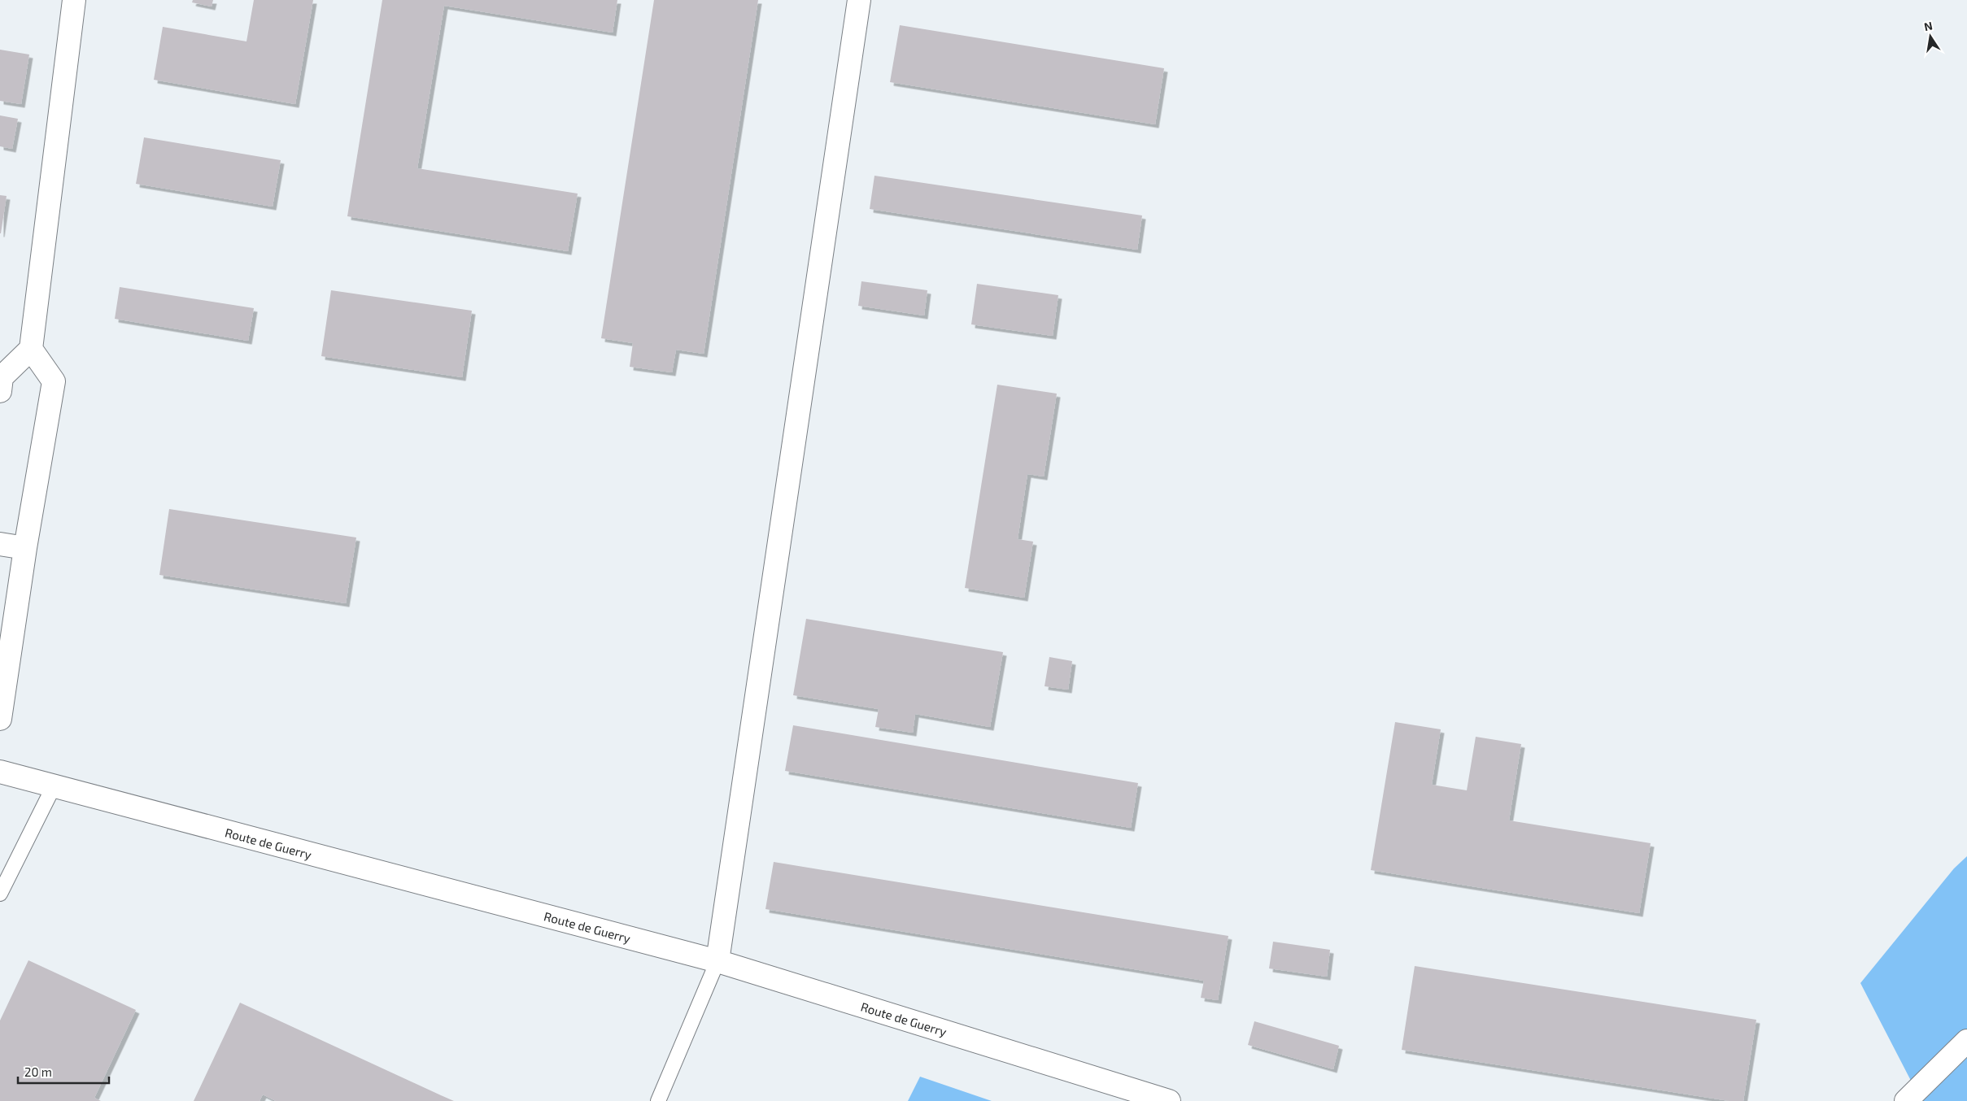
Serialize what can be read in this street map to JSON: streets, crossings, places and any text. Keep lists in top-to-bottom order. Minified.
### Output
{"streets":{"street":["Route de Guerry"]},"scale_bar":"20 m","north":"top"}
